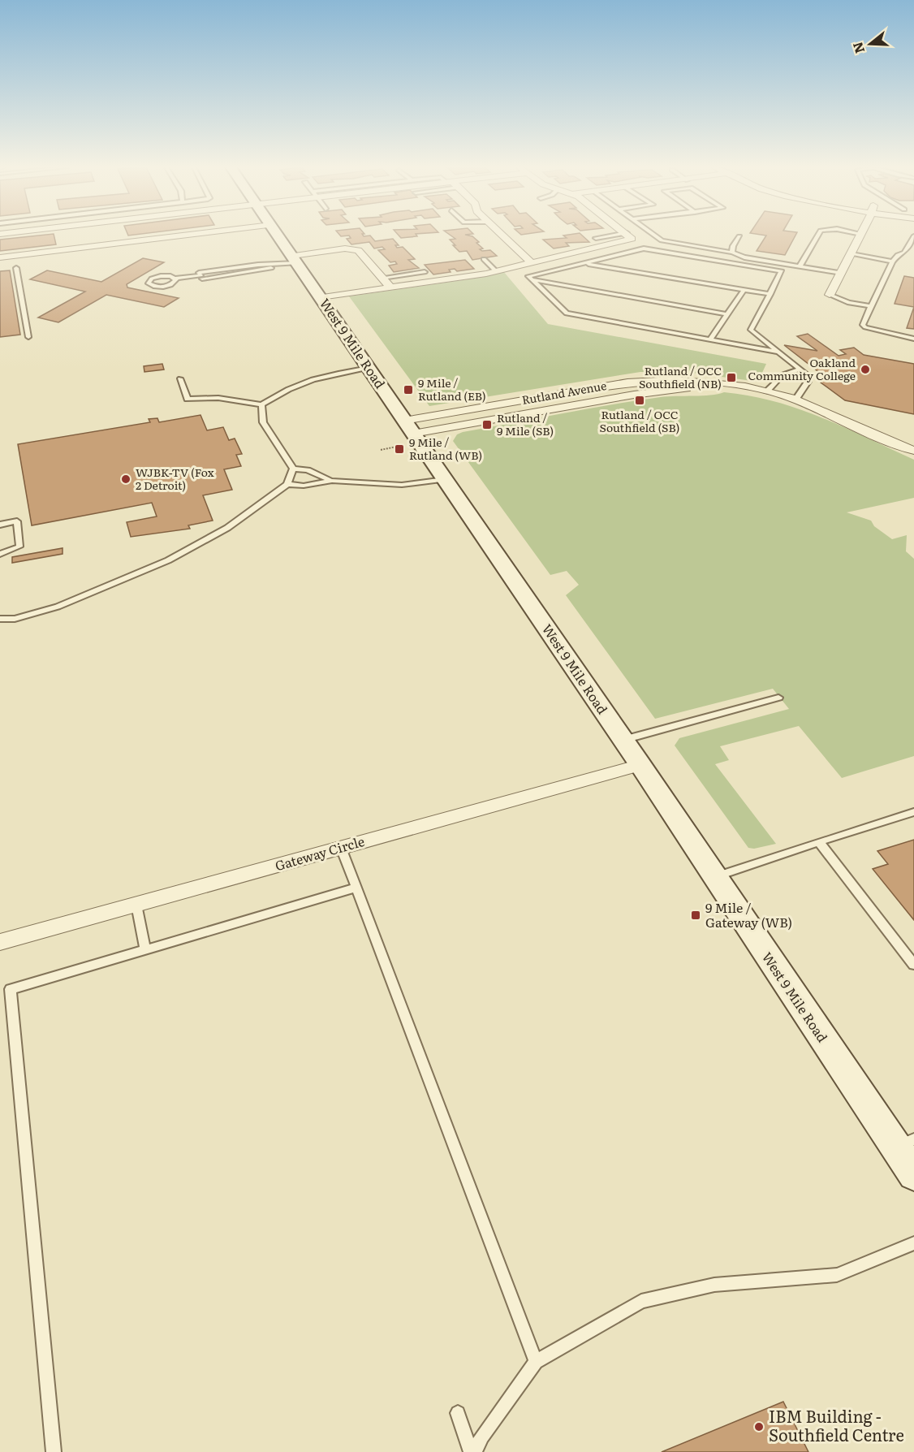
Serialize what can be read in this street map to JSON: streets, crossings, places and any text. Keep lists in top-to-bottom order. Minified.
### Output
{"streets":{"main road":["West 9 Mile Road"],"street":["Rutland Avenue","Gateway Circle"]},"crossings":[["West 9 Mile Road","Rutland Avenue"],["West 9 Mile Road","Gateway Circle"]],"places":{"other":["Oakland Community College","WJBK-TV (Fox 2 Detroit)","IBM Building - Southfield Centre"],"transit":["Rutland / OCC Southfield (NB)","9 Mile / Rutland (EB)","Rutland / OCC Southfield (SB)","Rutland / 9 Mile (SB)","9 Mile / Rutland (WB)","9 Mile / Gateway (WB)"]},"north":"left"}
